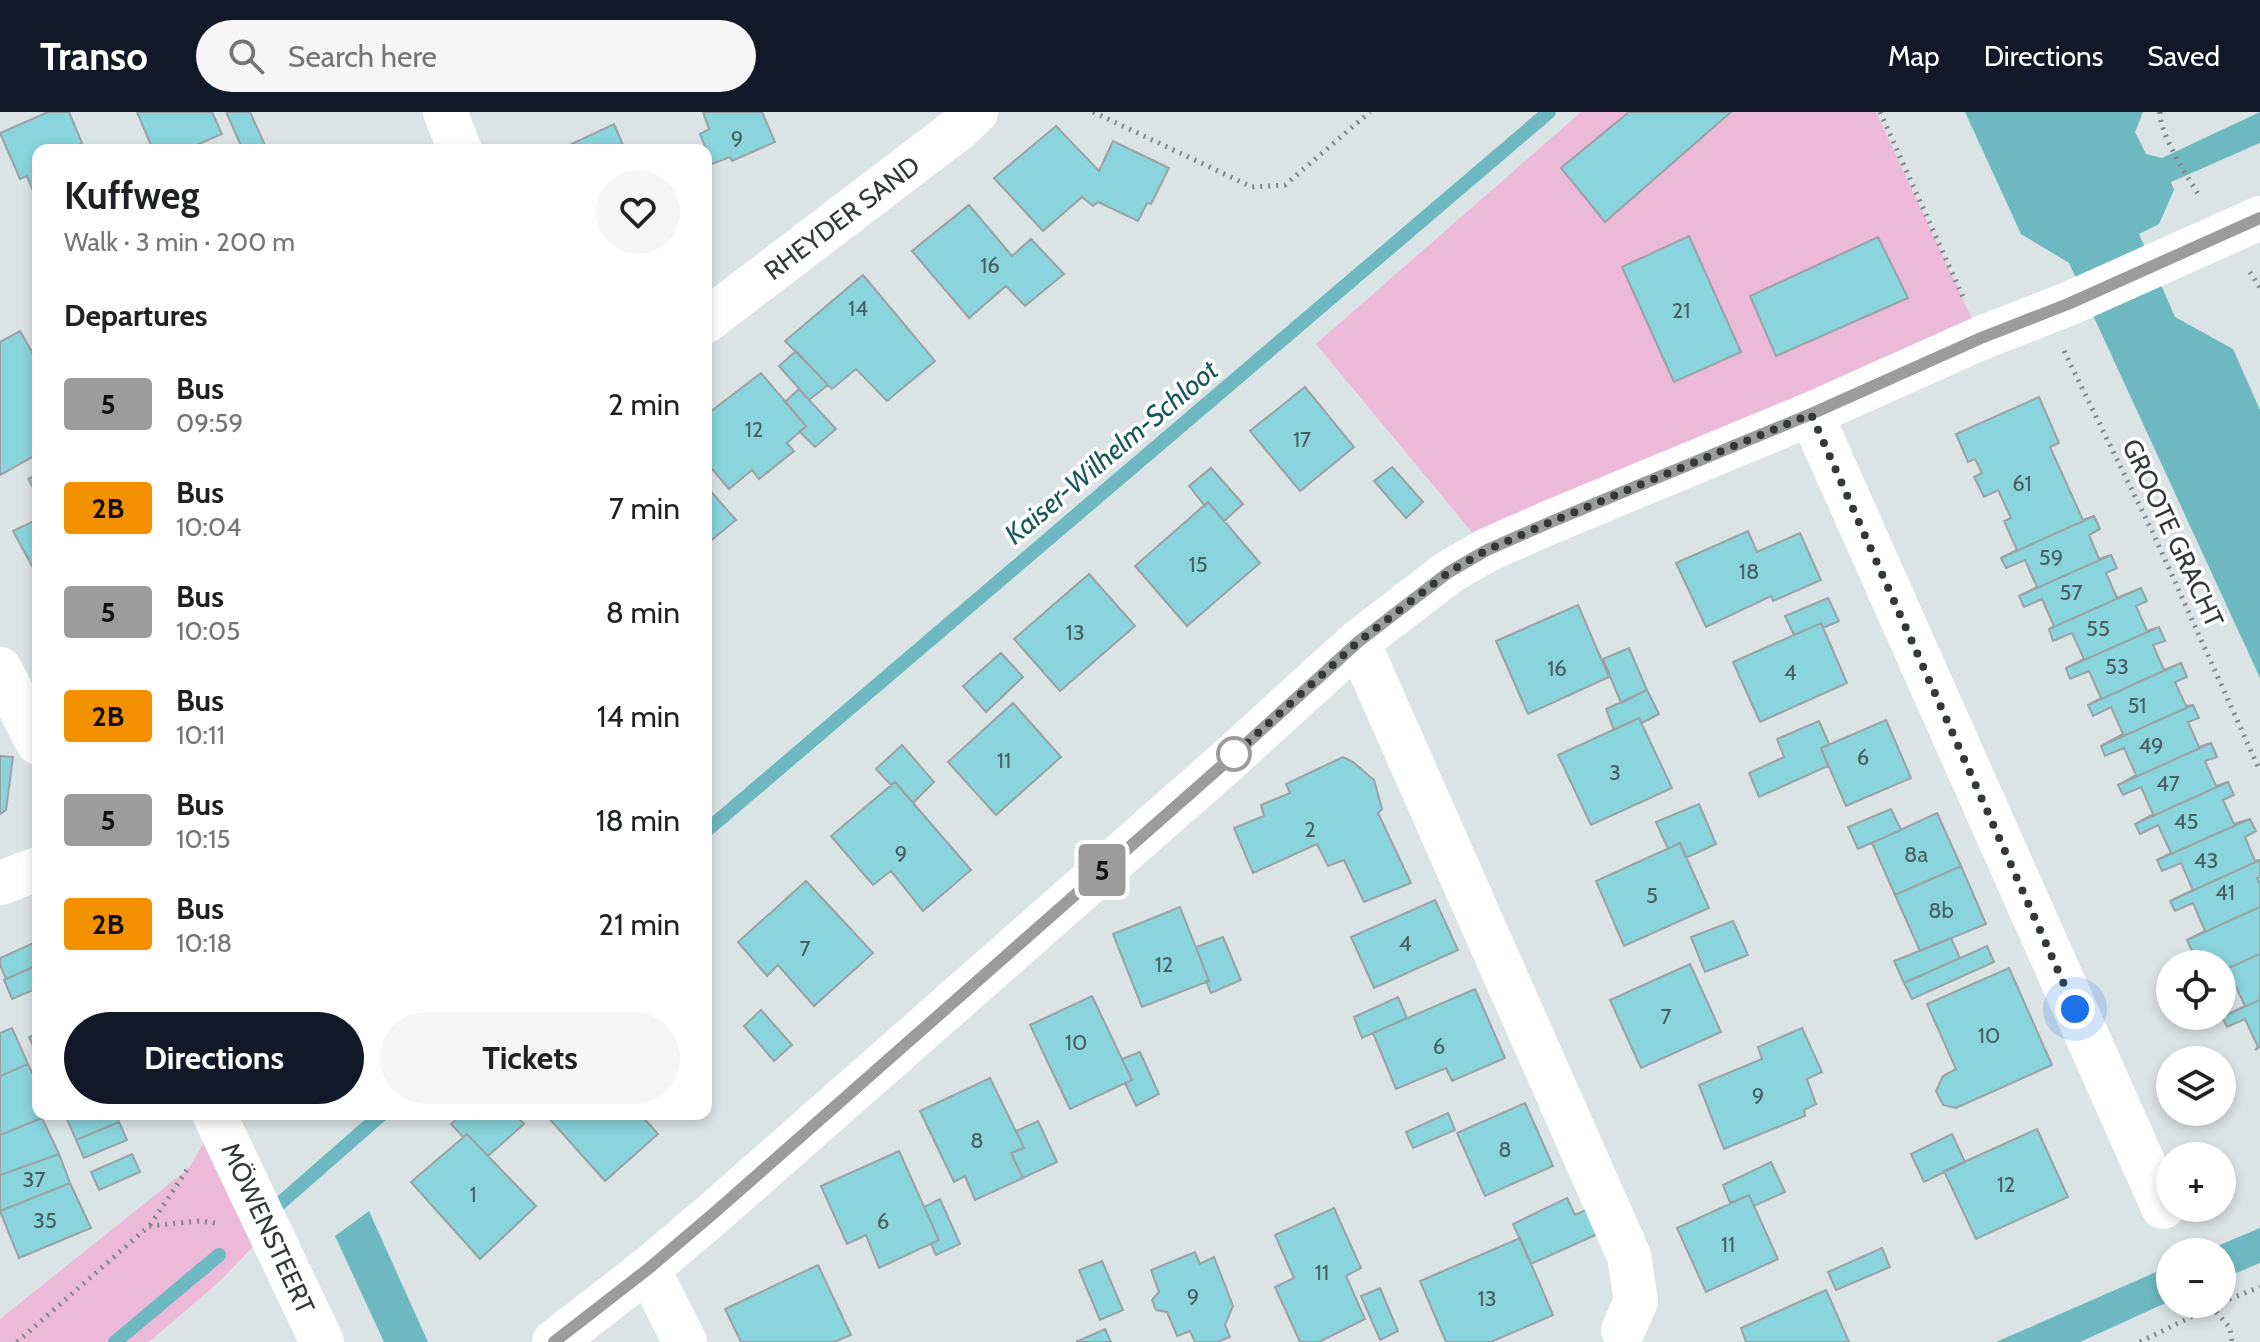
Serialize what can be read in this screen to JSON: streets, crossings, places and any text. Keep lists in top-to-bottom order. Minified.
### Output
{"streets":{"street":["RHEYDER SAND","MÖWENSTEERT"],"path":["GROOTE GRACHT"]},"water":["Kaiser-Wilhelm-Schloot"],"lines":["bus line 5"],"house_numbers":["9","16","14","21","12","17","61","59","15","18","57","55","13","53","16","4","51","49","6","11","3","47","45","2","9","8a","43","41","5","8b","4","7","12","7","10","10","6","9","8","8","37","12","1","35","6","11","11","9","13"],"page":{"header":"Transo","search":"Search here","nav":["Map","Directions","Saved"],"on_map":"5","heading":[["Kuffweg","Walk · 3 min · 200 m"],"Departures"],"list":[{"mark":"5","name":"Bus","note":"09:59","value":"2 min"},{"mark":"2B","name":"Bus","note":"10:04","value":"7 min"},{"mark":"5","name":"Bus","note":"10:05","value":"8 min"},{"mark":"2B","name":"Bus","note":"10:11","value":"14 min"},{"mark":"5","name":"Bus","note":"10:15","value":"18 min"},{"mark":"2B","name":"Bus","note":"10:18","value":"21 min"}],"map_buttons":["+","−"],"buttons":["Directions","Tickets"]}}
